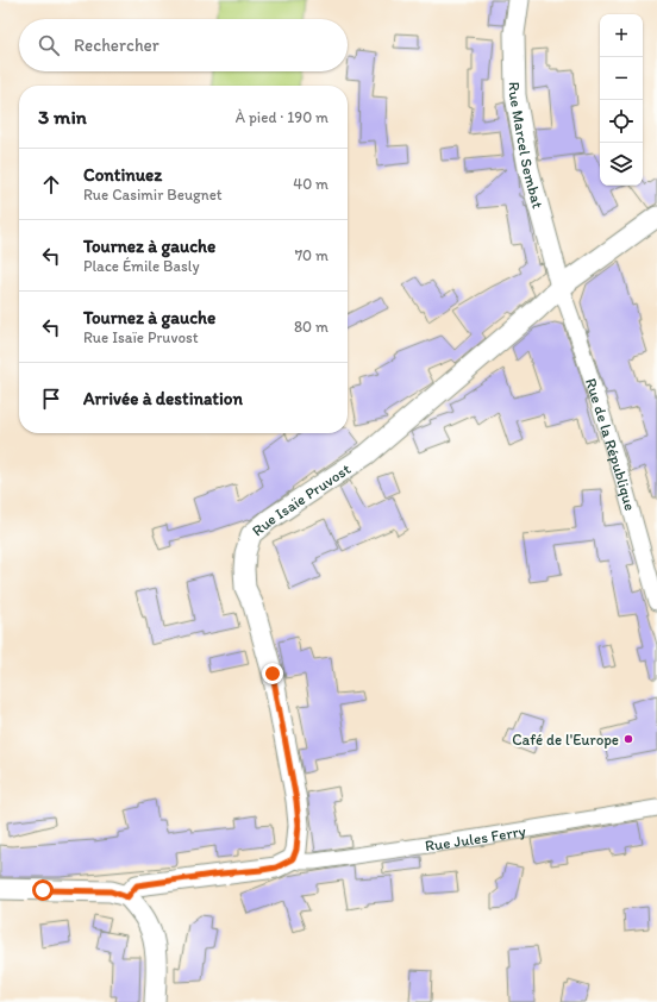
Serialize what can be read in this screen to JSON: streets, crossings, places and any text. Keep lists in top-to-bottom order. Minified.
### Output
{"streets":{"street":["Rue Marcel Sembat","Rue de la République","Rue Isaïe Pruvost","Rue Jules Ferry"]},"crossings":[["Rue Marcel Sembat","Rue de la République"],["Rue Marcel Sembat","Rue Isaïe Pruvost"],["Rue de la République","Rue Isaïe Pruvost"],["Rue Isaïe Pruvost","Rue Jules Ferry"]],"places":["Café de l'Europe"],"page":{"map_buttons":["+","−"],"search":"Rechercher","heading":["3 min","À pied · 190 m"],"list":[["Continuez","Rue Casimir Beugnet","40 m"],["Tournez à gauche","Place Émile Basly","70 m"],["Tournez à gauche","Rue Isaïe Pruvost","80 m"],"Arrivée à destination"]}}
